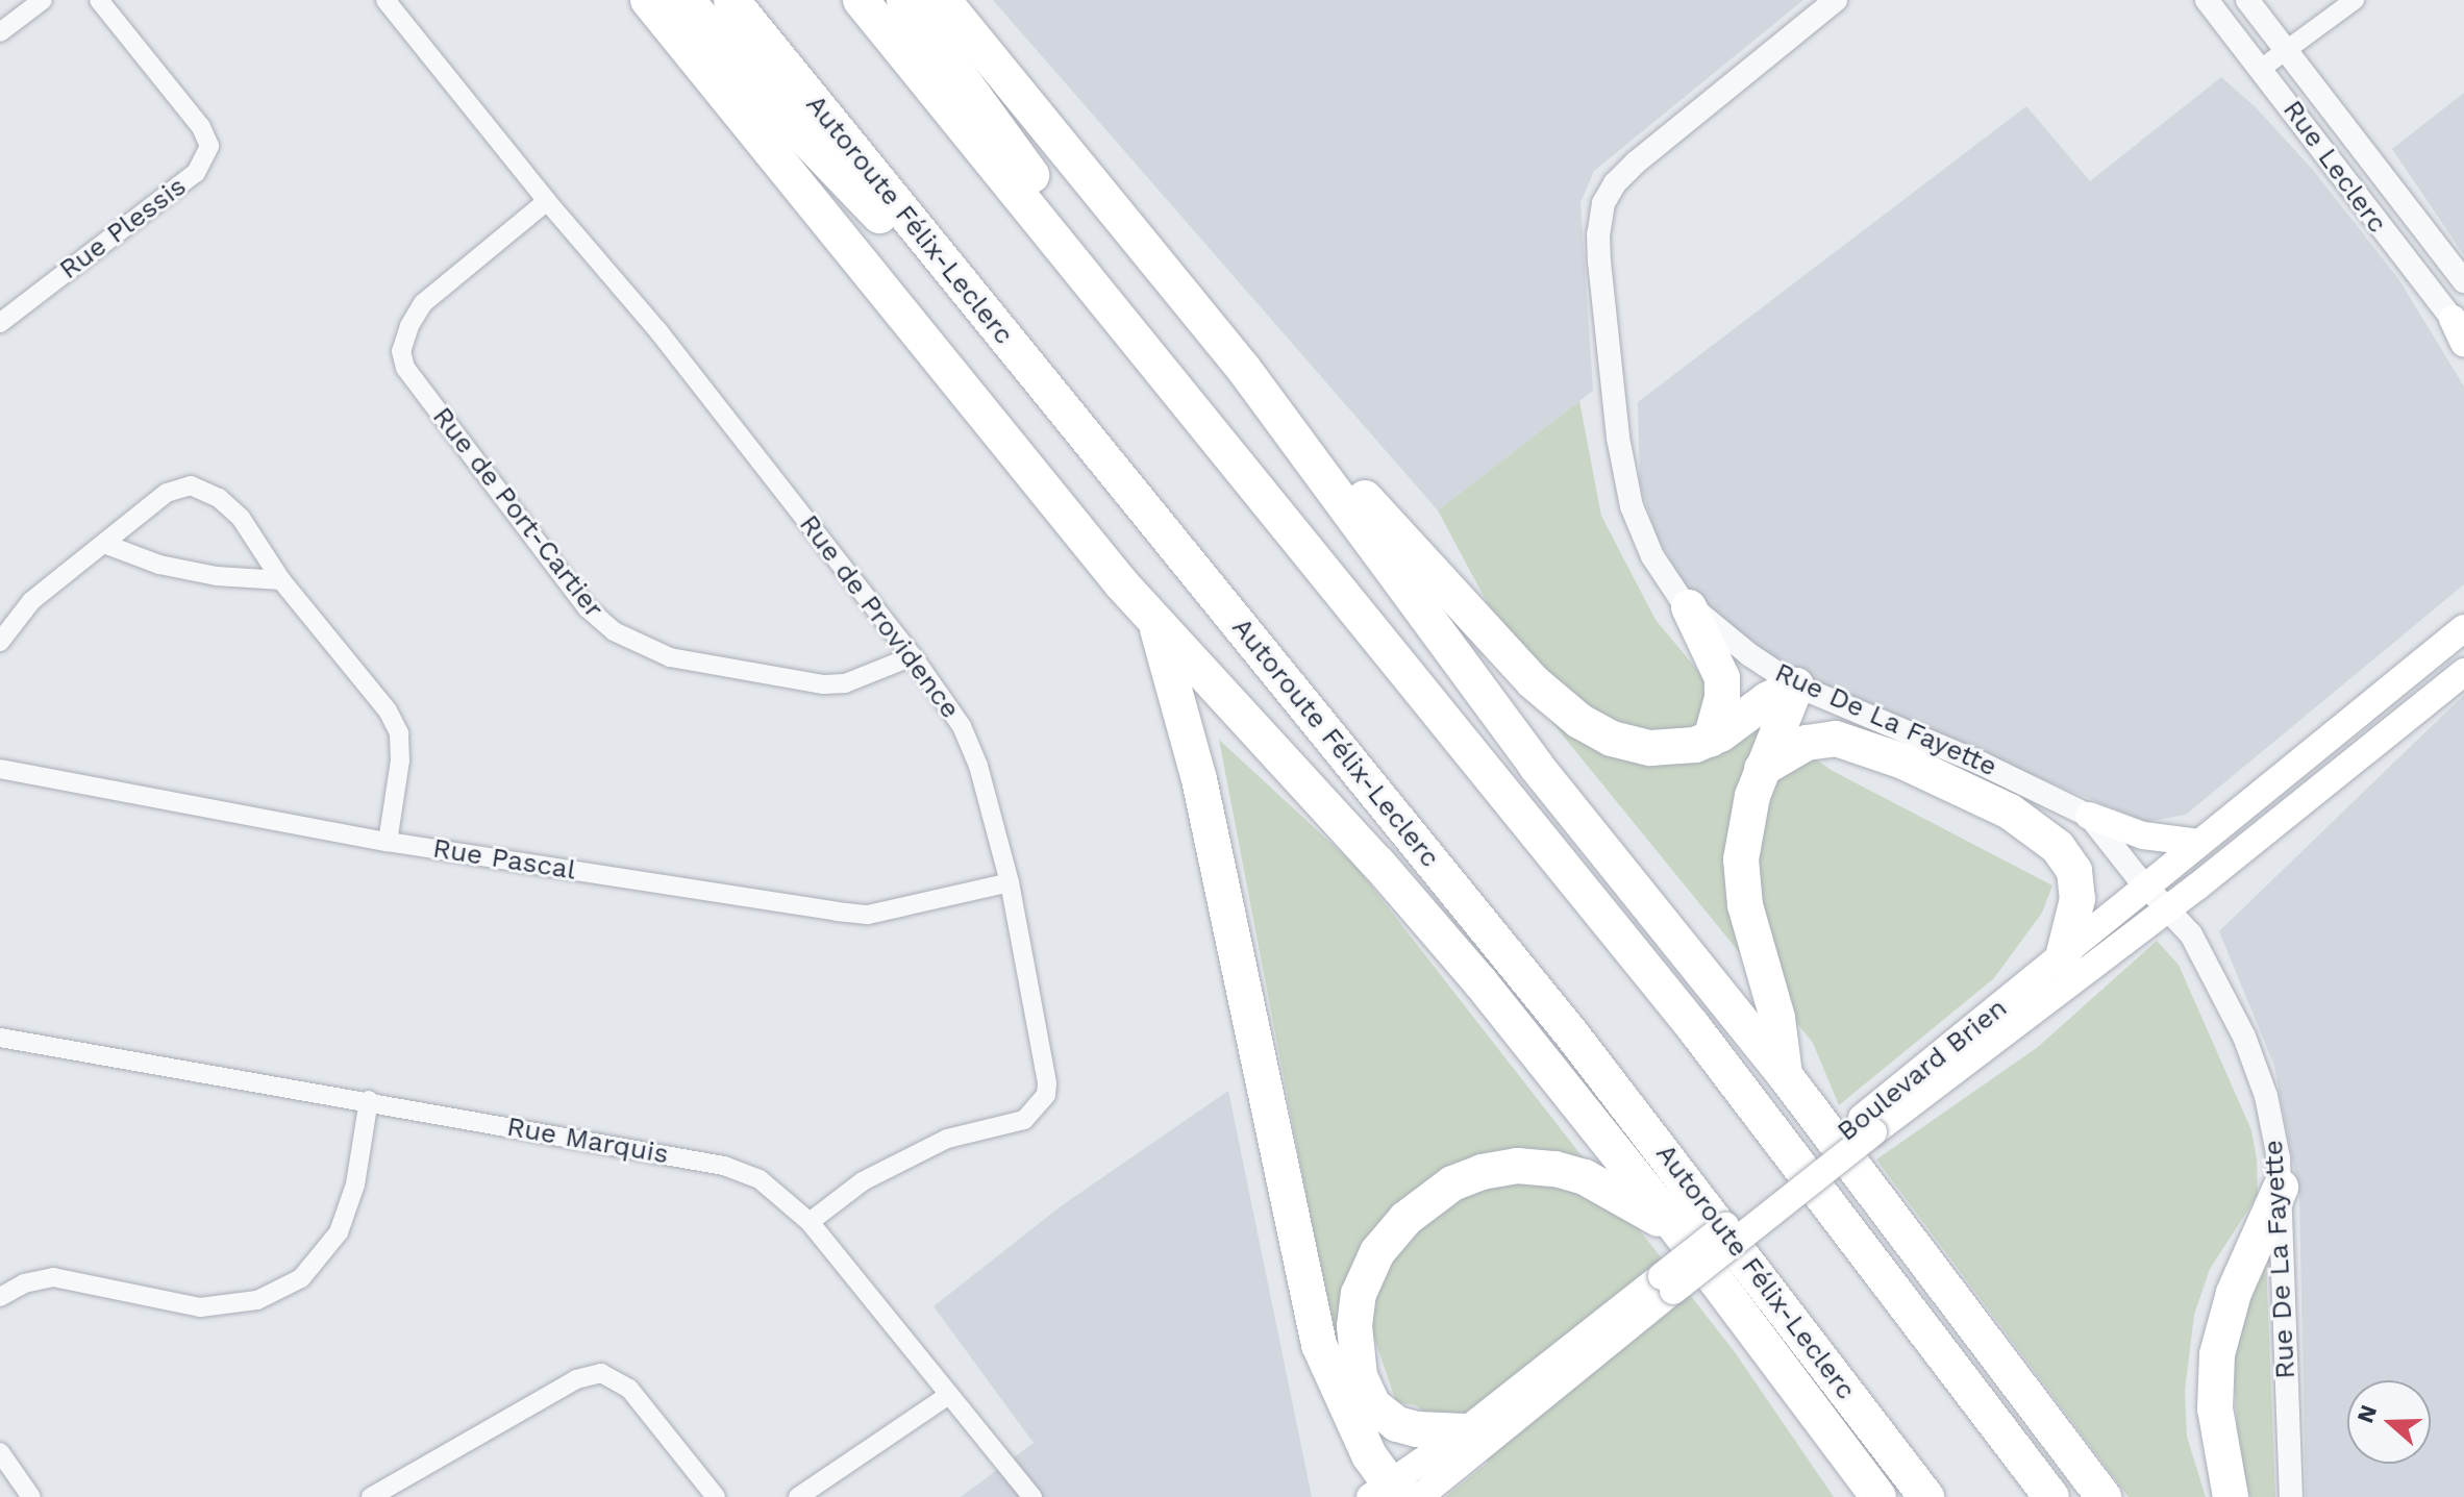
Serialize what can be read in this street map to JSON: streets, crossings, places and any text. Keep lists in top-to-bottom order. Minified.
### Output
{"streets":{"highway":["Autoroute Félix-Leclerc"],"main road":["Boulevard Brien"],"street":["Rue Leclerc","Rue Plessis","Rue de Port-Cartier","Rue de Providence","Rue De La Fayette","Rue Pascal","Rue Marquis"]},"crossings":[["Rue de Port-Cartier","Rue de Providence"],["Rue de Providence","Rue Pascal"],["Rue de Providence","Rue Marquis"],["Rue De La Fayette","Boulevard Brien"]],"north":"left"}
